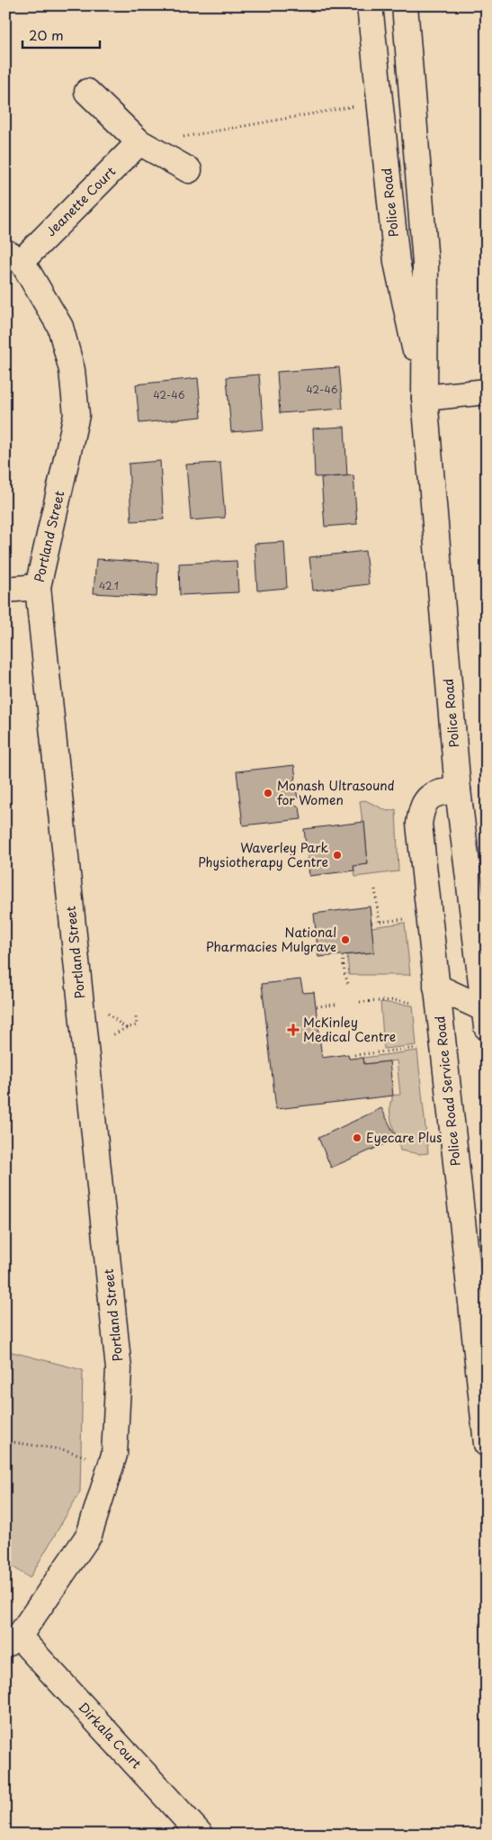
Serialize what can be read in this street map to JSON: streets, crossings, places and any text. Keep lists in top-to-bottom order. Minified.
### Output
{"streets":{"street":["Jeanette Court","Police Road","Portland Street","Police Road Service Road","Dirkala Court"]},"crossings":[["Jeanette Court","Portland Street"],["Police Road","Police Road Service Road"],["Portland Street","Dirkala Court"]],"places":{"other":["Monash Ultrasound for Women","Waverley Park Physiotherapy Centre","National Pharmacies Mulgrave","Eyecare Plus"],"health":["McKinley Medical Centre"]},"house_numbers":["42-46","42-46","42.1"],"scale_bar":"20 m"}
